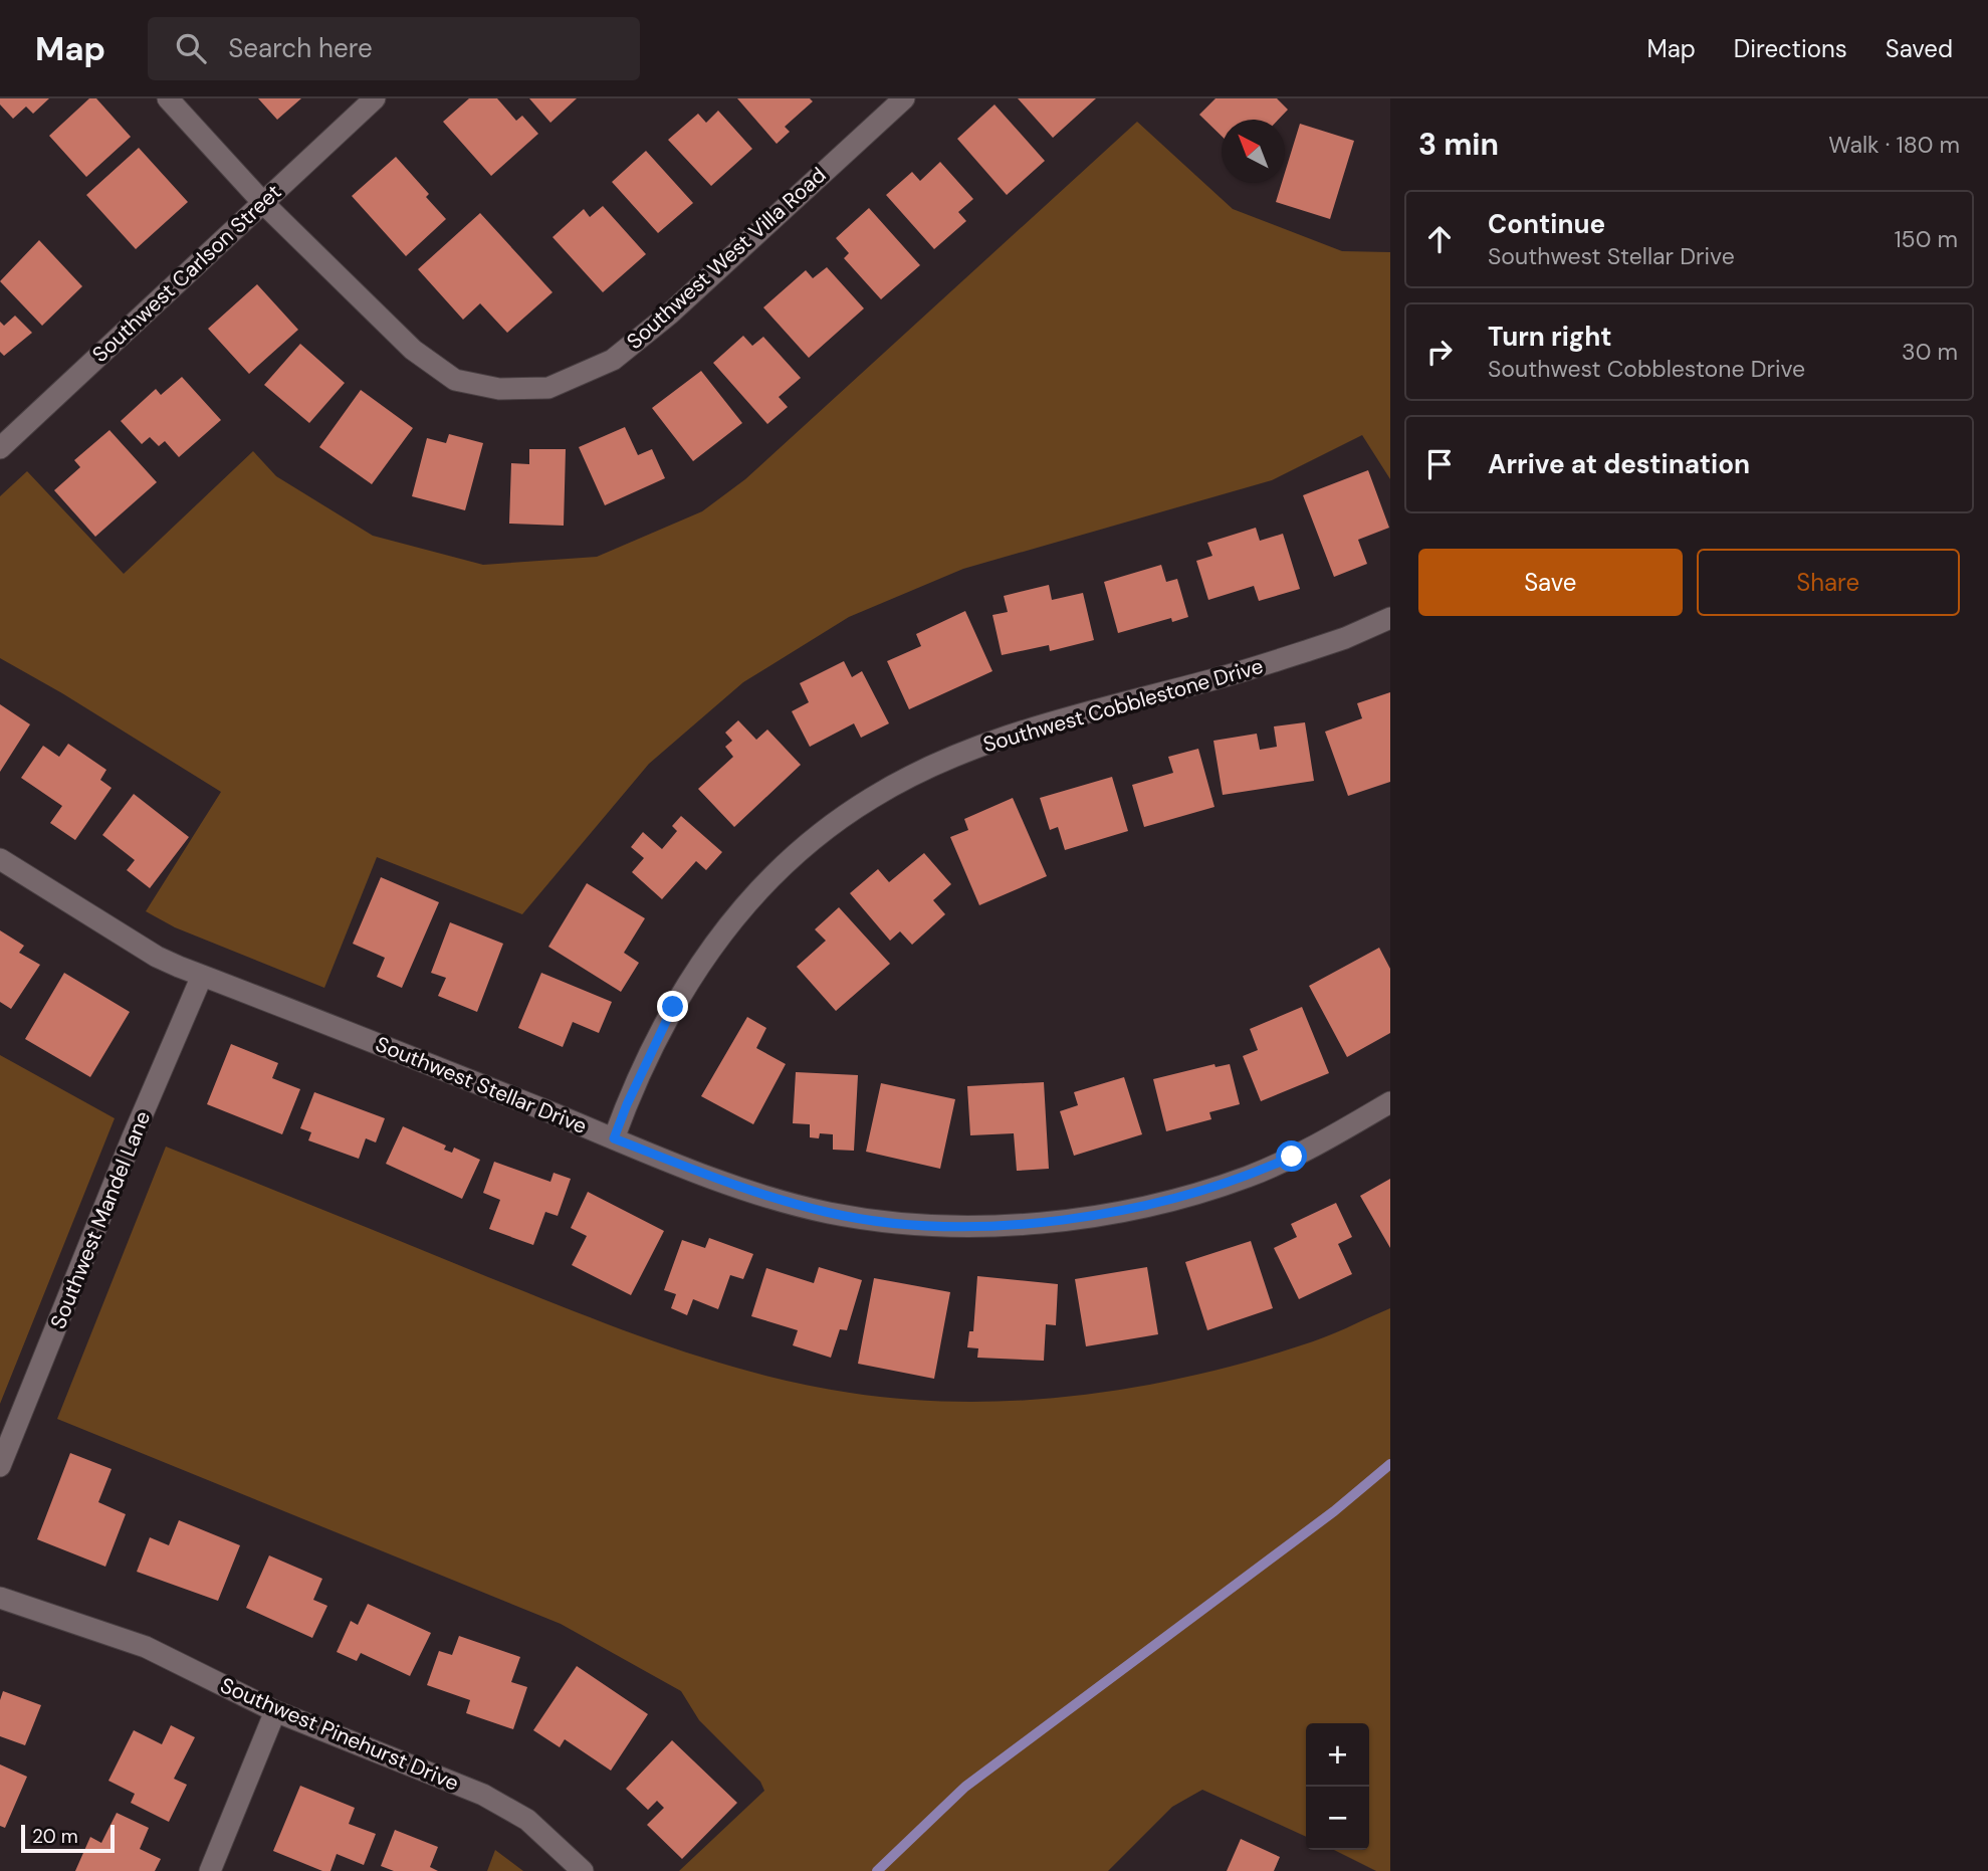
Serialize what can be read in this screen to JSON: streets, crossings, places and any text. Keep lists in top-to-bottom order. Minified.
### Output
{"streets":{"street":["Southwest West Villa Road","Southwest Carlson Street","Southwest Cobblestone Drive","Southwest Stellar Drive","Southwest Mandel Lane","Southwest Pinehurst Drive"]},"crossings":[["Southwest West Villa Road","Southwest Carlson Street"],["Southwest Cobblestone Drive","Southwest Stellar Drive"],["Southwest Stellar Drive","Southwest Mandel Lane"]],"scale_bar":"20 m","north":"top left","page":{"header":"Map","search":"Search here","nav":["Map","Directions","Saved"],"heading":["3 min","Walk · 180 m"],"list":[["Continue","Southwest Stellar Drive","150 m"],["Turn right","Southwest Cobblestone Drive","30 m"],"Arrive at destination"],"buttons":["Save","Share"],"map_buttons":["+","−"],"scale":"20 m"}}
